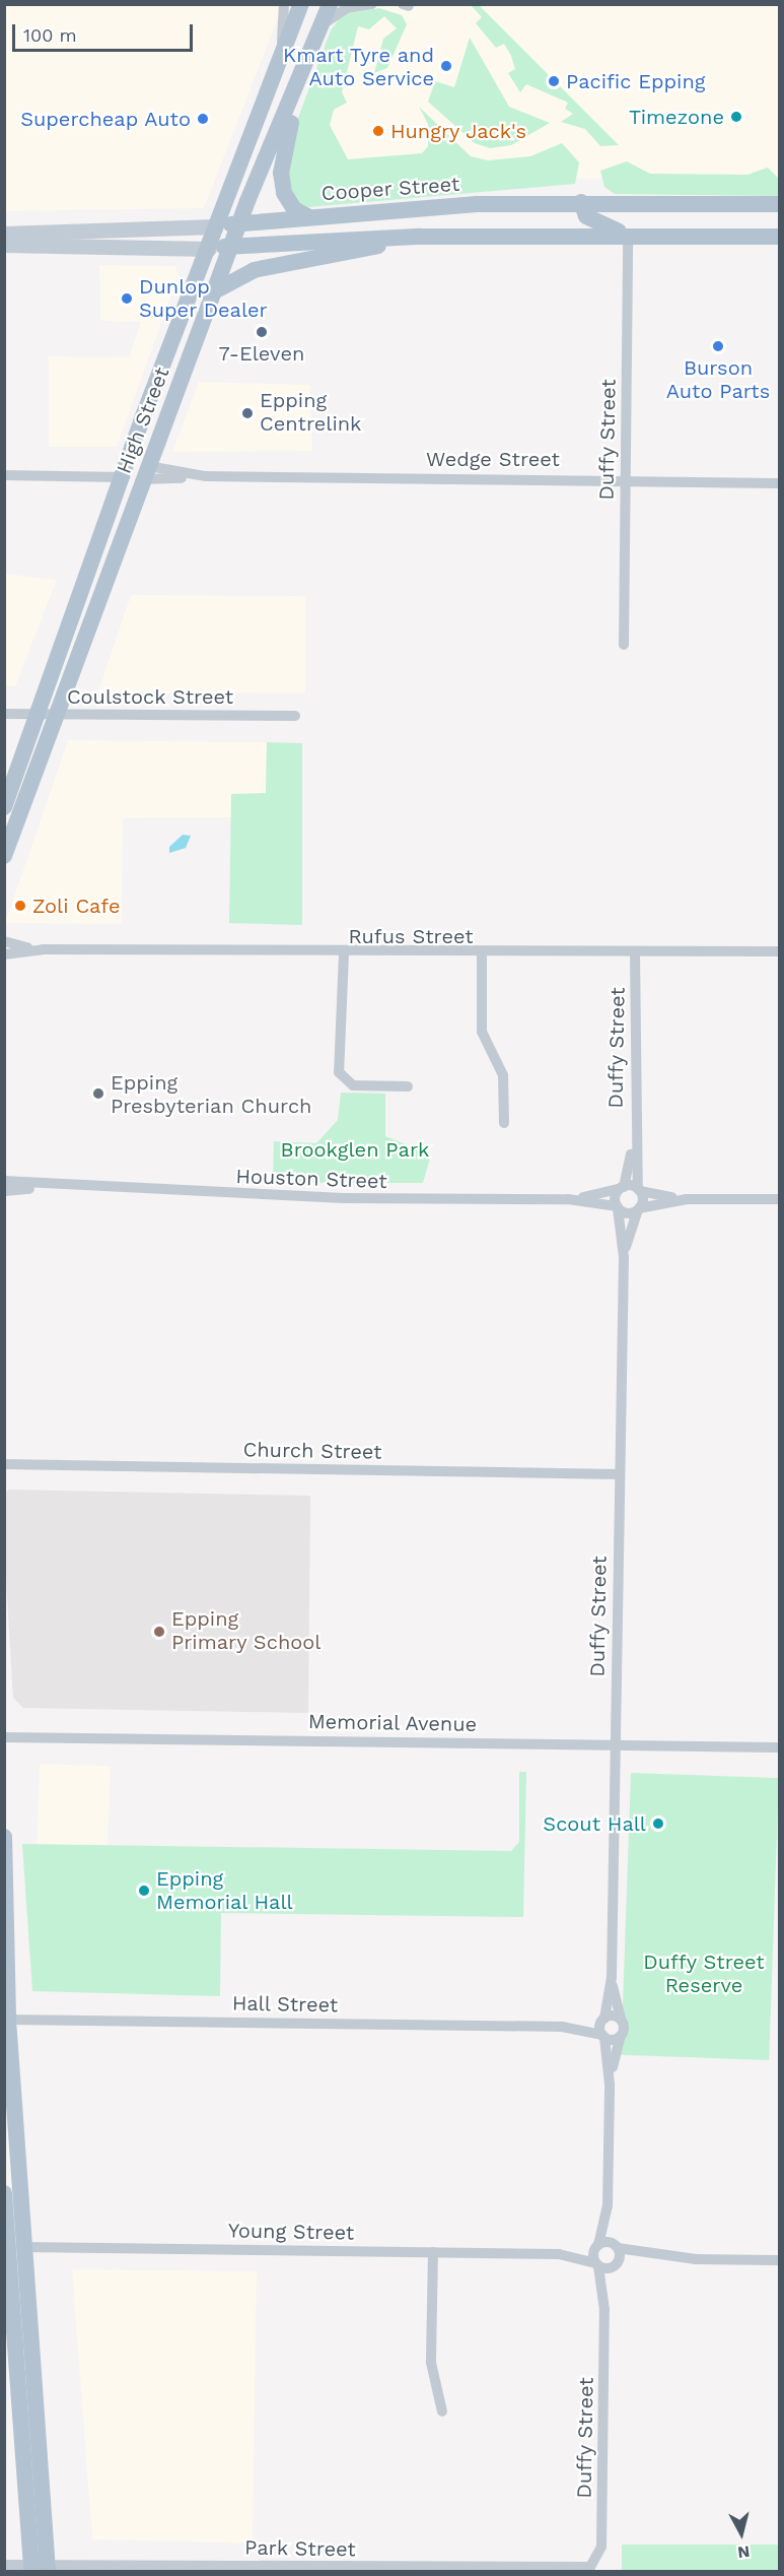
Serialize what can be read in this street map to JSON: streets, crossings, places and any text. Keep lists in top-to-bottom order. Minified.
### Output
{"streets":{"main road":["Cooper Street","High Street","Wedge Street"],"street":["Duffy Street","Coulstock Street","Rufus Street","Houston Street","Church Street","Memorial Avenue","Hall Street","Young Street","Park Street"]},"crossings":[["Cooper Street","High Street"],["High Street","Wedge Street"],["High Street","Coulstock Street"],["Duffy Street","Wedge Street"],["Duffy Street","Rufus Street"],["Duffy Street","Houston Street"],["Duffy Street","Church Street"],["Duffy Street","Memorial Avenue"],["Duffy Street","Hall Street"],["Duffy Street","Young Street"],["Duffy Street","Park Street"]],"parks":["Brookglen Park","Duffy Street Reserve"],"places":["Kmart Tyre and Auto Service","Pacific Epping","Timezone","Supercheap Auto","Hungry Jack's","Dunlop Super Dealer","7-Eleven","Burson Auto Parts","Epping Centrelink","Zoli Cafe","Epping Presbyterian Church","Epping Primary School","Scout Hall","Epping Memorial Hall"],"scale_bar":"100 m","north":"bottom"}
